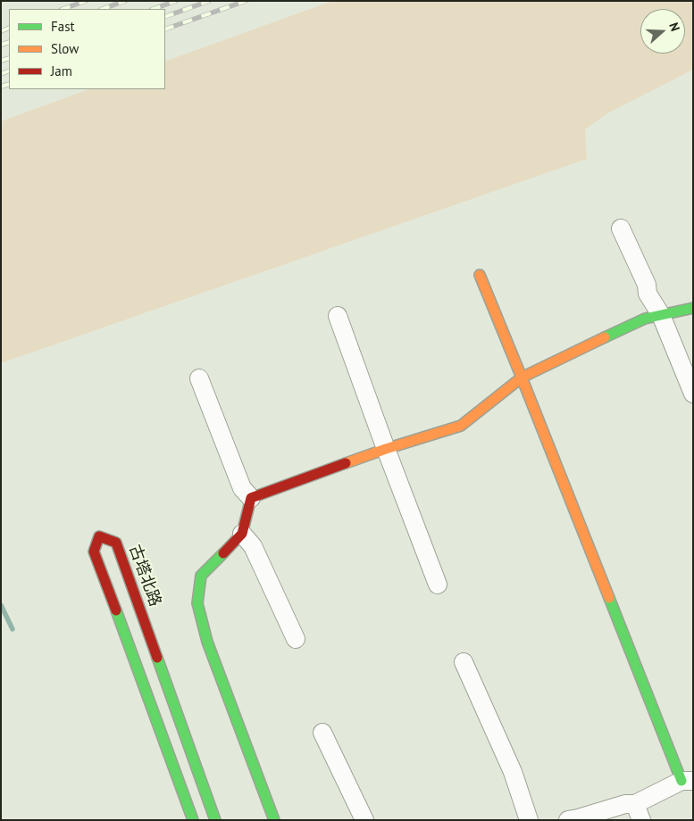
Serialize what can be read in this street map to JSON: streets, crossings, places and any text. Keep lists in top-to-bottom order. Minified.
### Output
{"streets":{"street":["古塔北路"]},"legend":["Fast","Slow","Jam"],"north":"right"}
